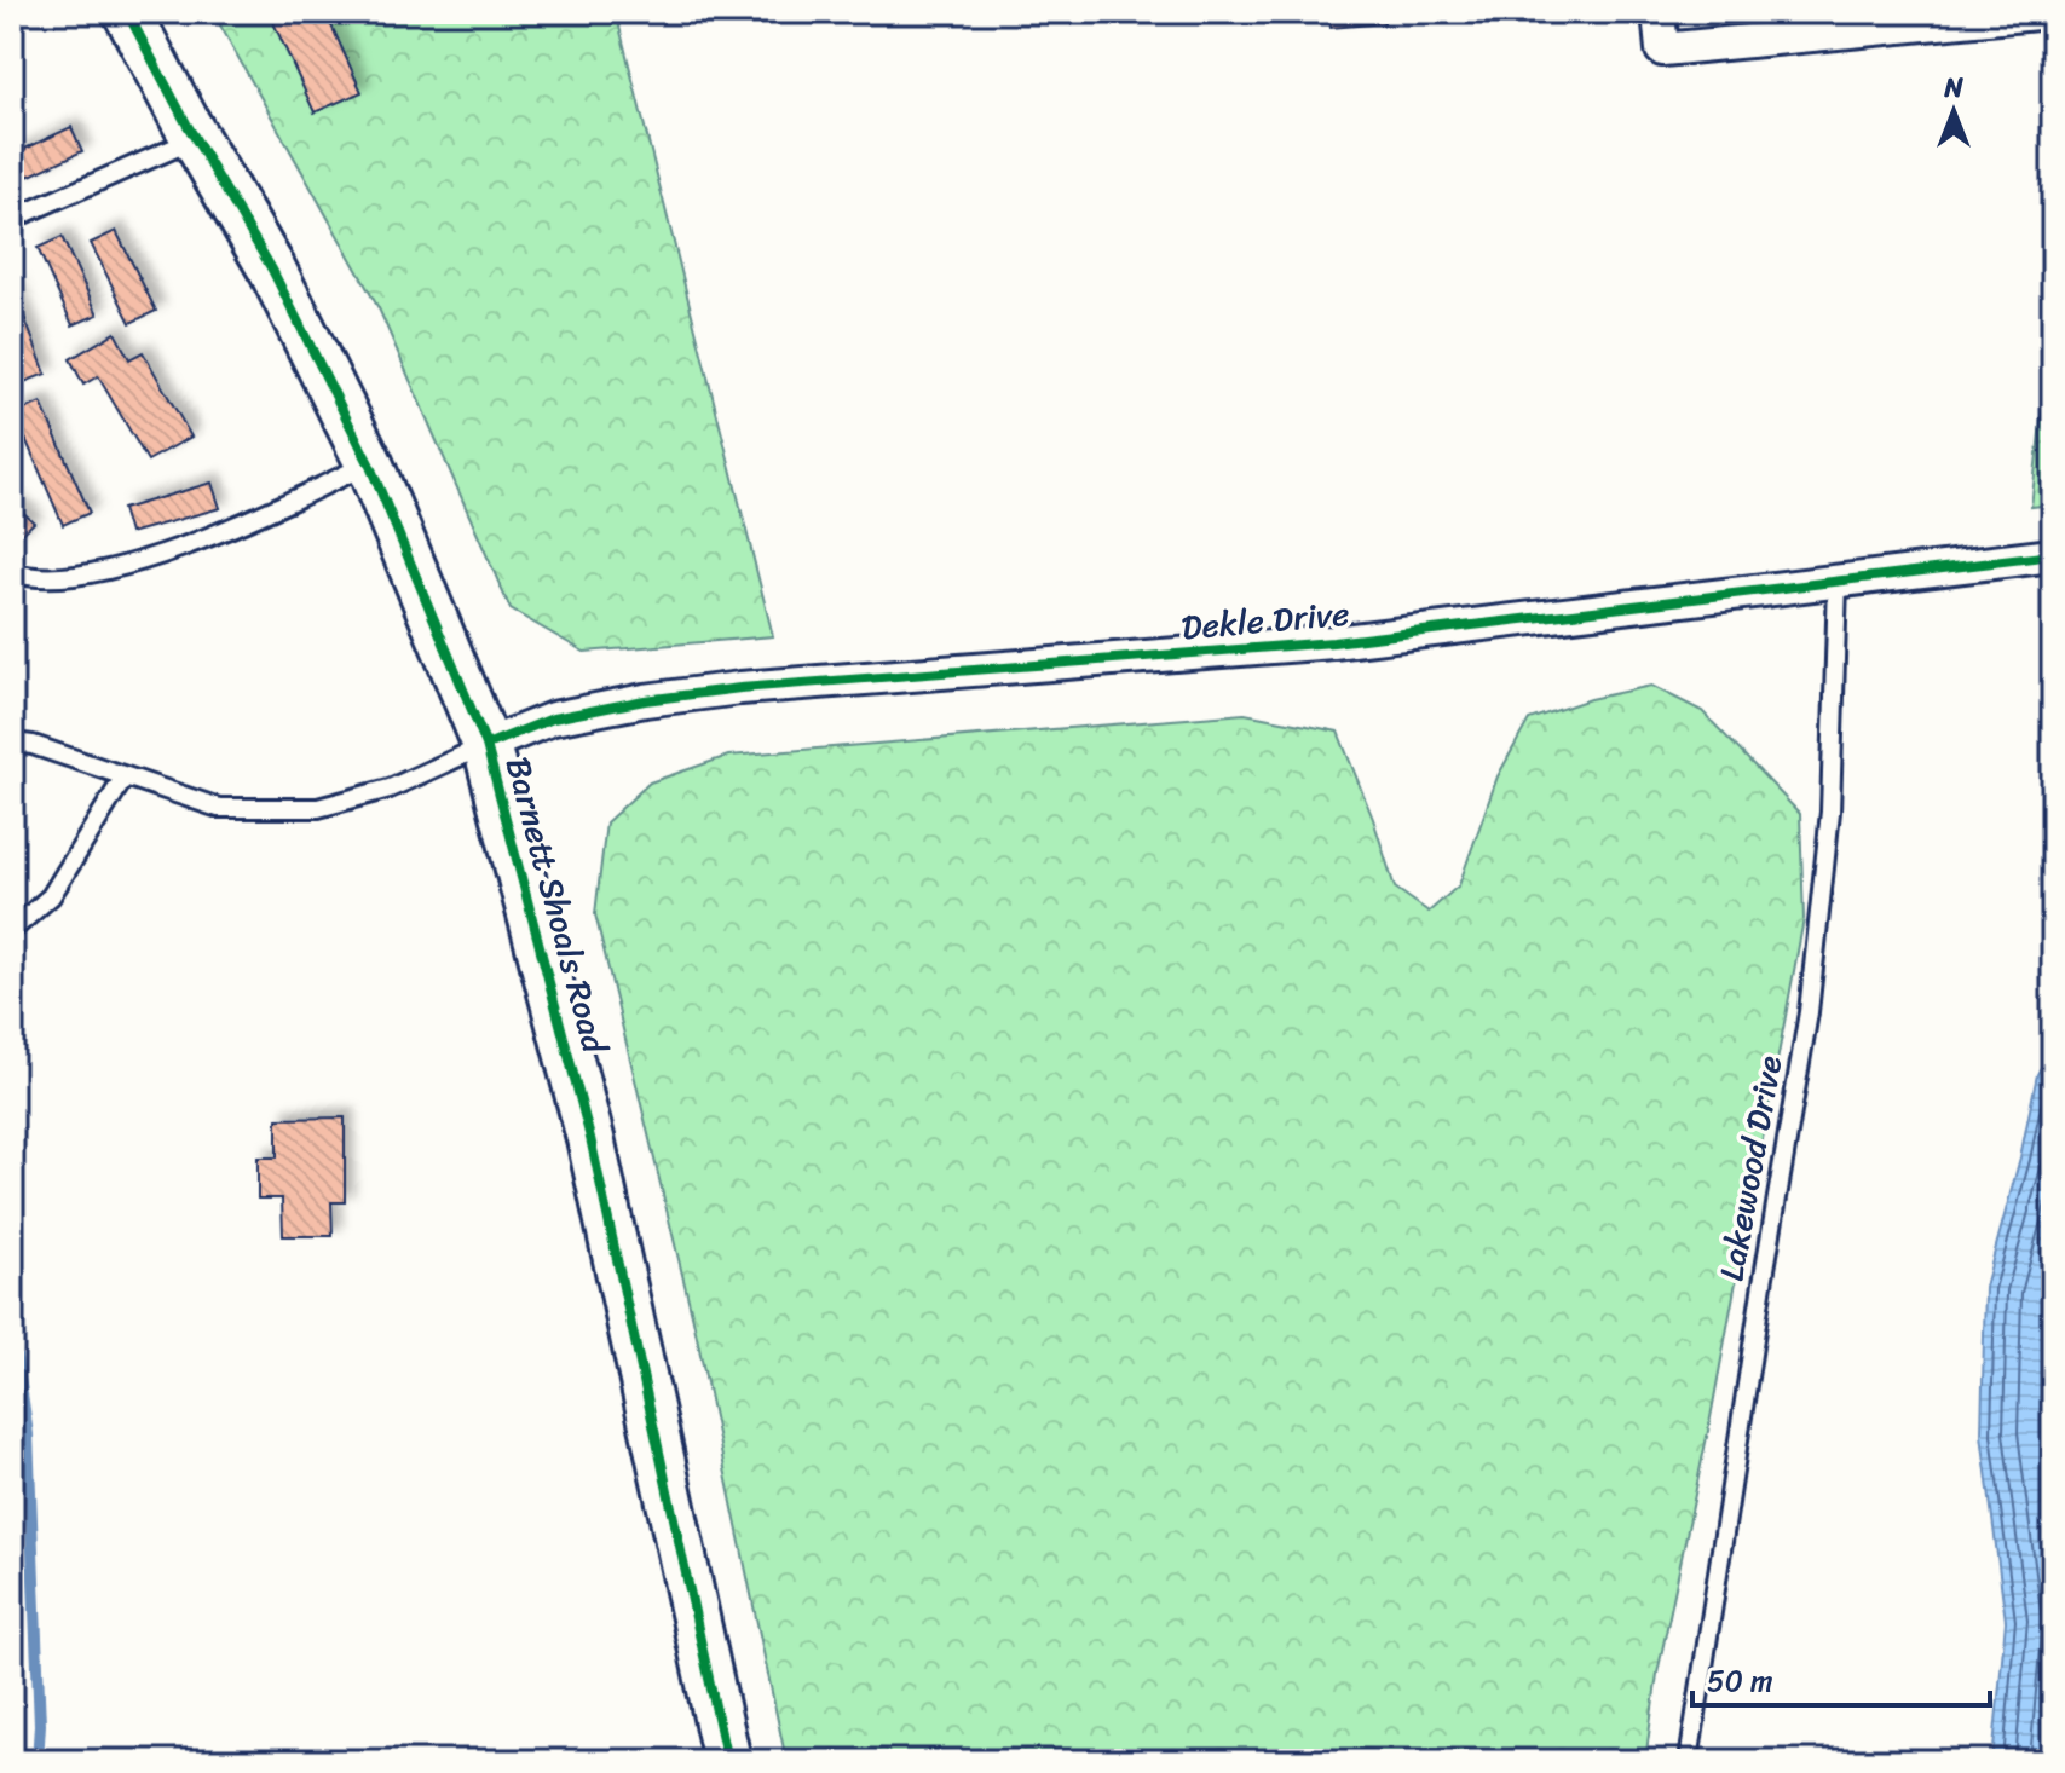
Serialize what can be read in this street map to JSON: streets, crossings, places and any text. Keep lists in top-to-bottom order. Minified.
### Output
{"streets":{"main road":["Barnett Shoals Road"],"street":["Dekle Drive"],"lane":["Lakewood Drive"]},"crossings":[["Dekle Drive","Barnett Shoals Road"],["Dekle Drive","Lakewood Drive"]],"scale_bar":"50 m","north":"top"}
